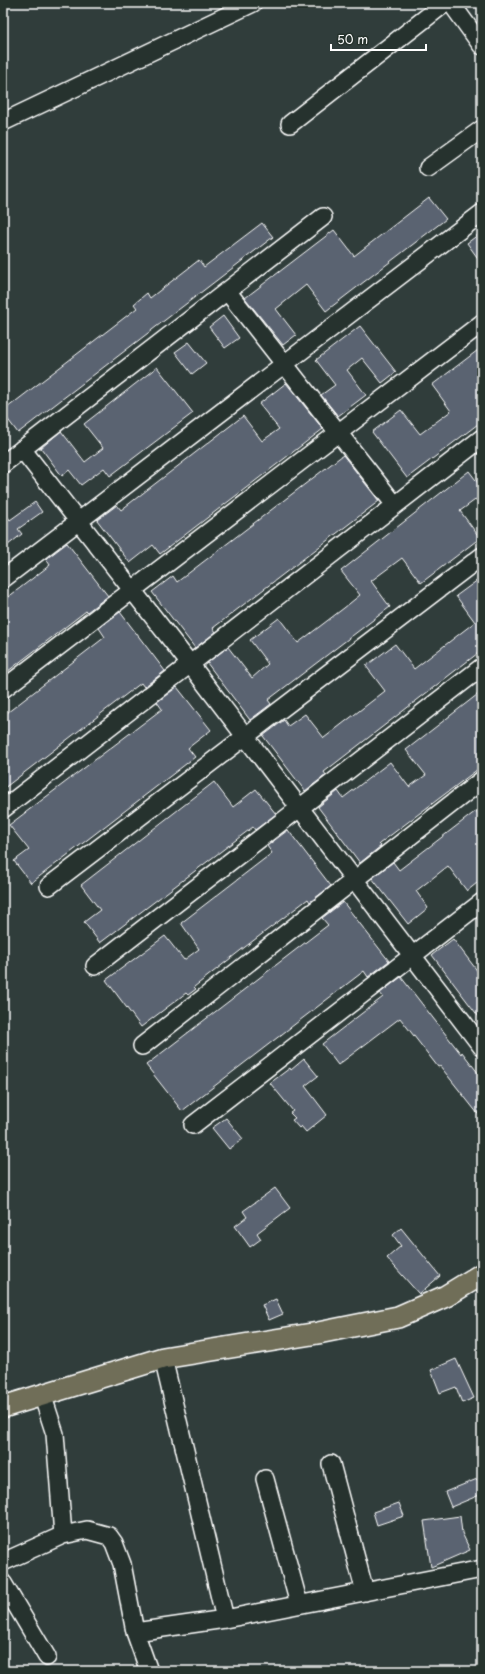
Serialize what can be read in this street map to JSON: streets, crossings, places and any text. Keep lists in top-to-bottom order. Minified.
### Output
{"scale_bar":"50 m"}
